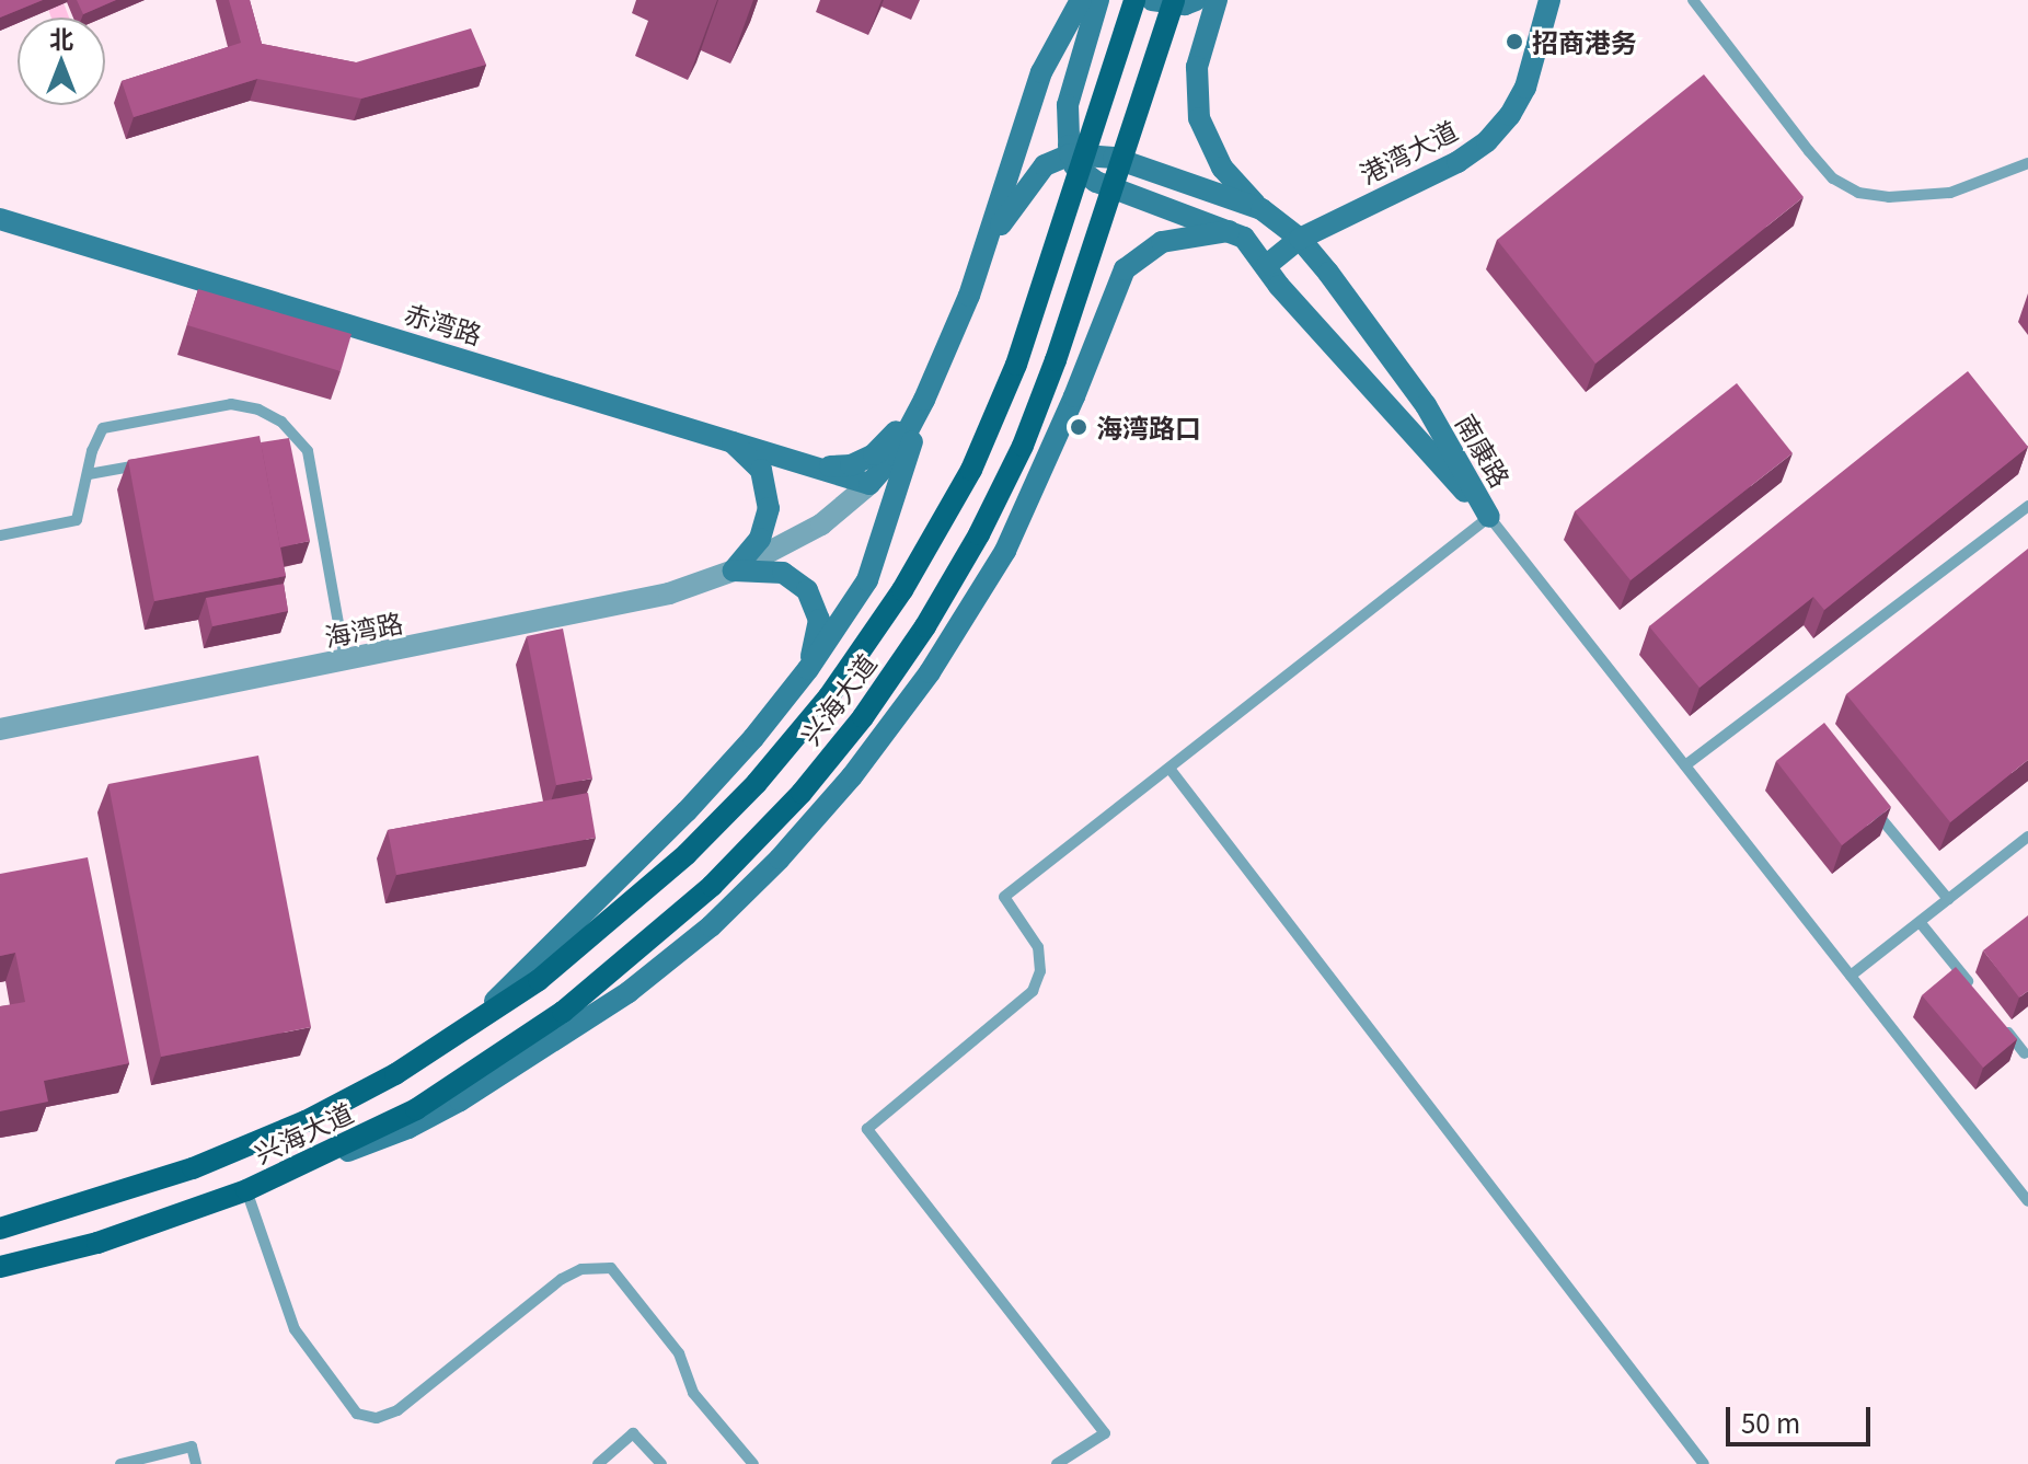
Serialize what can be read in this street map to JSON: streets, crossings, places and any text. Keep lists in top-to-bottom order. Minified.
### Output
{"streets":{"main road":["兴海大道"],"street":["港湾大道","赤湾路","南康路","海湾路"]},"crossings":[["港湾大道","南康路"],["赤湾路","海湾路"],["赤湾路","兴海大道"],["南康路","兴海大道"],["海湾路","兴海大道"]],"places":["招商港务","海湾路口"],"scale_bar":"50 m","north":"top"}
